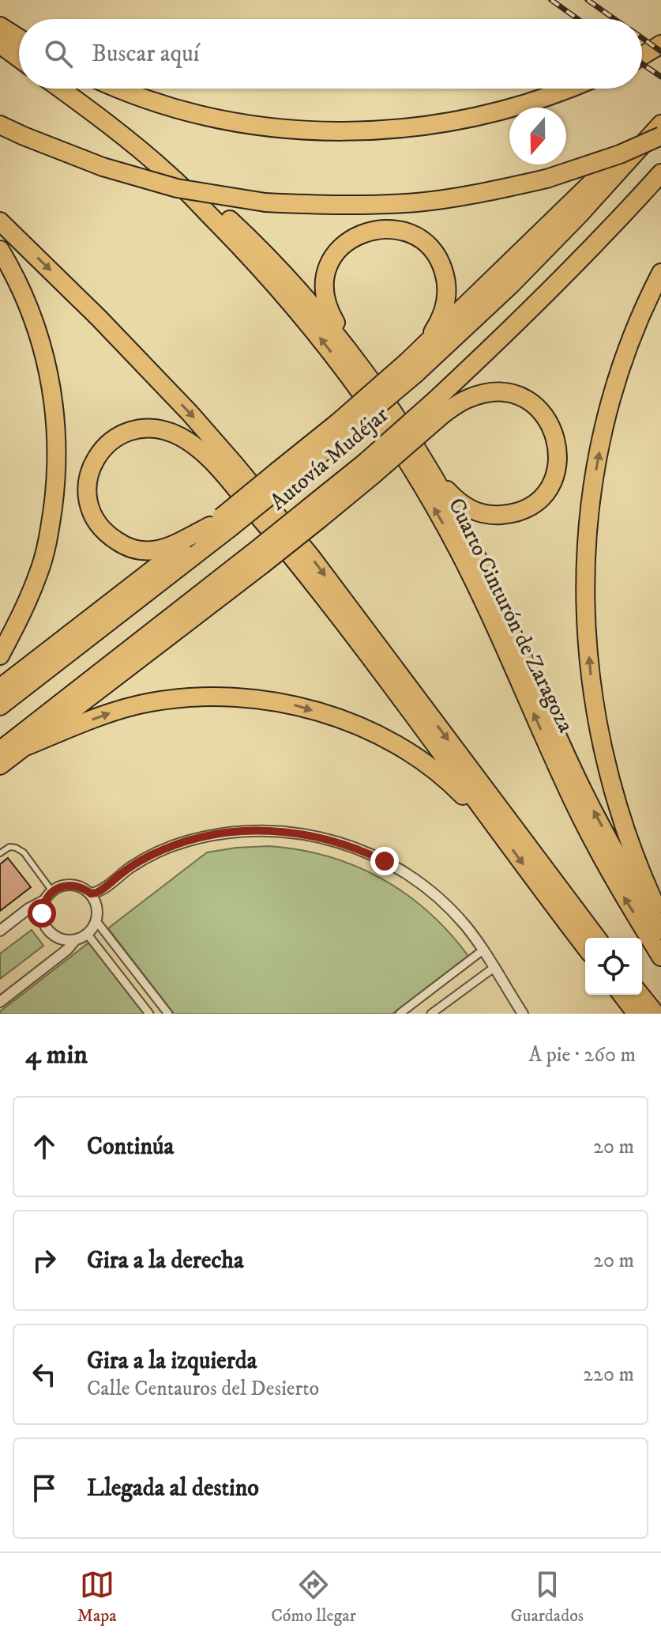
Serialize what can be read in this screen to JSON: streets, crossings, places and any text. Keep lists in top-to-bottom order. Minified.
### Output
{"streets":{"highway":["Autovía Mudéjar","Cuarto Cinturón de Zaragoza"]},"north":"bottom","page":{"search":"Buscar aquí","heading":["4 min","A pie · 260 m"],"list":[["Continúa","20 m"],["Gira a la derecha","20 m"],["Gira a la izquierda","Calle Centauros del Desierto","220 m"],"Llegada al destino"],"nav":["Mapa","Cómo llegar","Guardados"]}}
